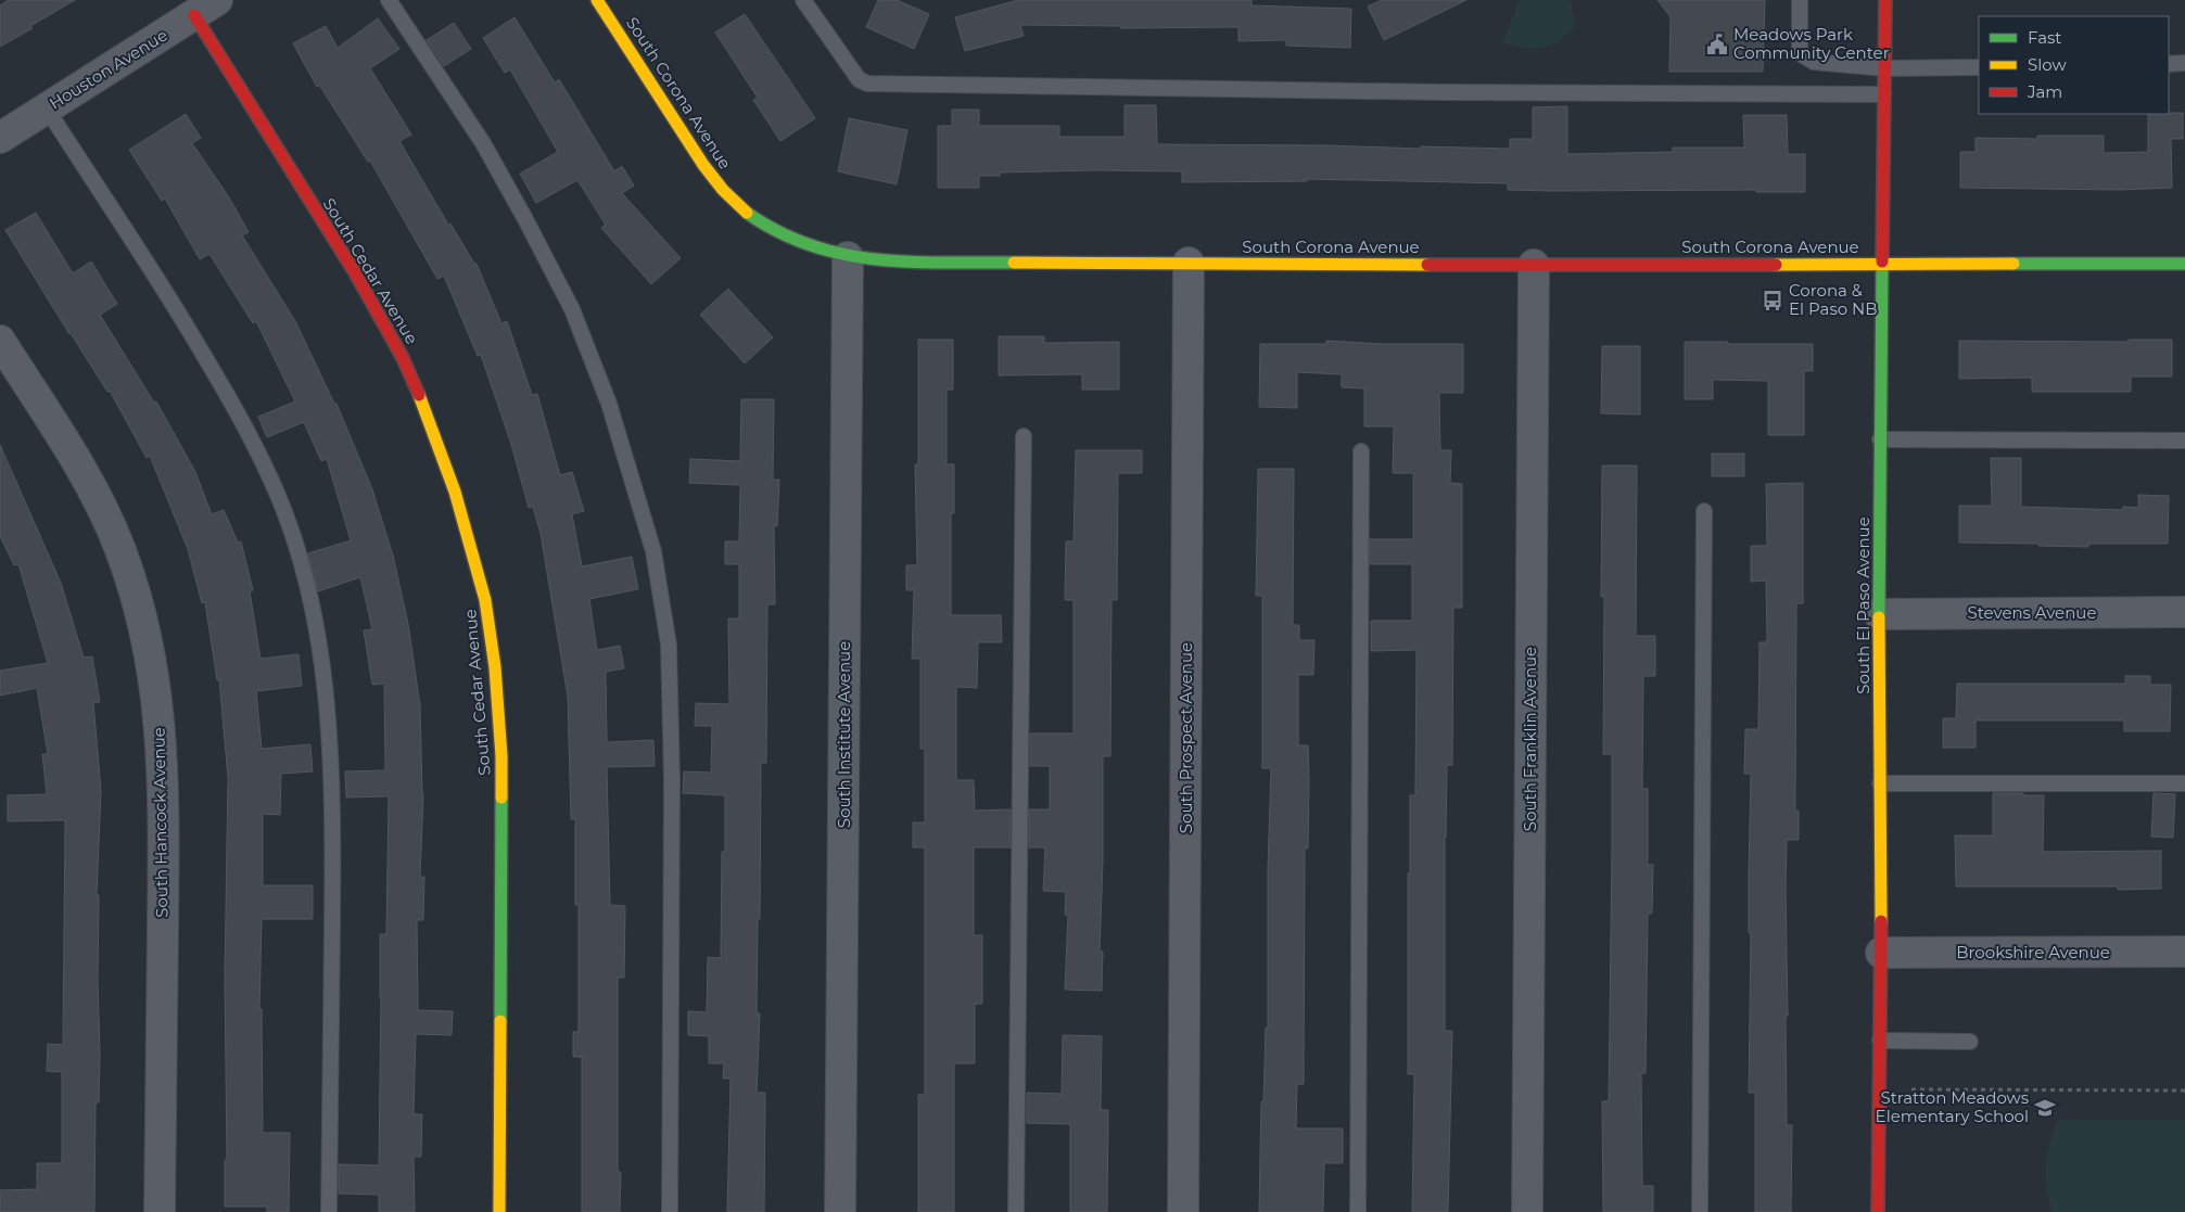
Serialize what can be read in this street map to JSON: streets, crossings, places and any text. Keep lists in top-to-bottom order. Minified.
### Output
{"streets":{"street":["Houston Avenue","South Corona Avenue","South Cedar Avenue","South El Paso Avenue","Stevens Avenue","South Institute Avenue","South Prospect Avenue","South Franklin Avenue","South Hancock Avenue","Brookshire Avenue"]},"crossings":[["Houston Avenue","South Cedar Avenue"],["South Corona Avenue","South El Paso Avenue"],["South Corona Avenue","South Institute Avenue"],["South Corona Avenue","South Prospect Avenue"],["South Corona Avenue","South Franklin Avenue"],["South El Paso Avenue","Stevens Avenue"],["South El Paso Avenue","Brookshire Avenue"]],"places":{"public building":["Meadows Park Community Center"],"bus stop":["Corona & El Paso NB"],"school or university":["Stratton Meadows Elementary School"]},"legend":["Fast","Slow","Jam"]}
